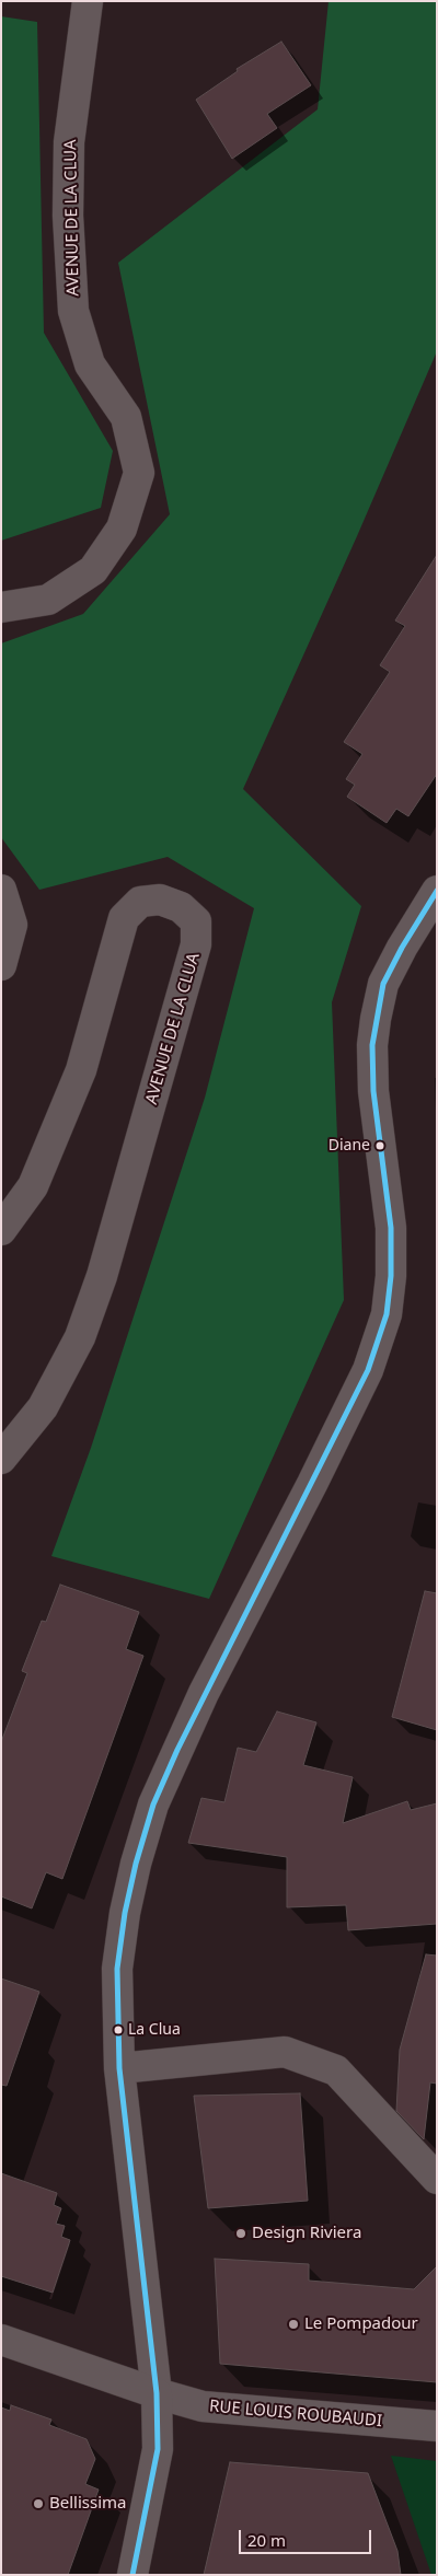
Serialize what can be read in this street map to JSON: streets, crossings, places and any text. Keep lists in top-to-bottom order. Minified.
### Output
{"streets":{"street":["AVENUE DE LA CLUA","RUE LOUIS ROUBAUDI"]},"places":["Diane","La Clua","Design Riviera","Le Pompadour","Bellissima"],"scale_bar":"20 m"}
